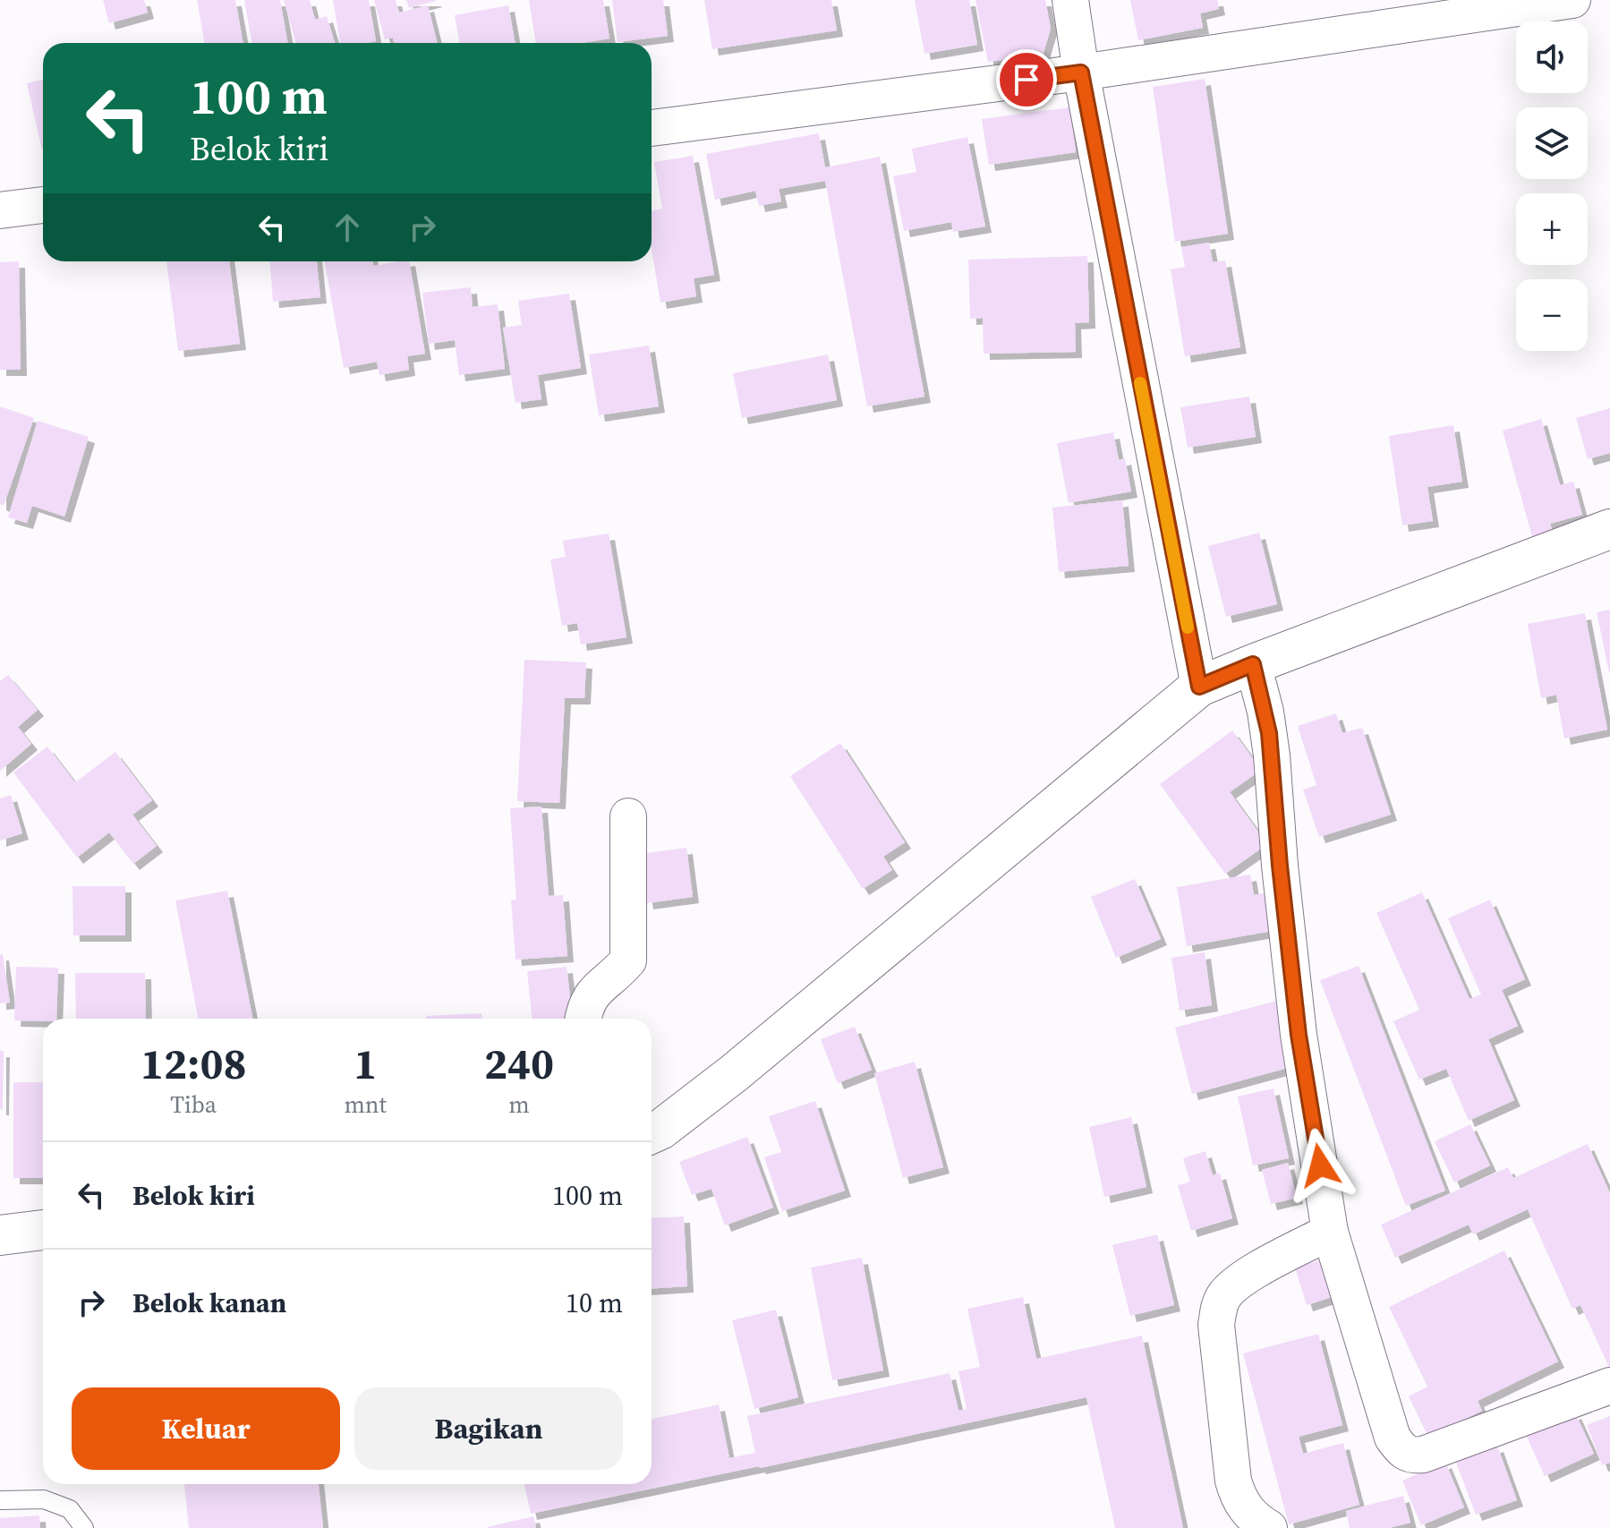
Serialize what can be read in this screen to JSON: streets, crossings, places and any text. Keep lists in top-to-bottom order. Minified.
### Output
{"page":{"map_buttons":["+","−"],"turn":["100 m","Belok kiri"],"eta":["12:08","Tiba","1","mnt","240","m"],"list":[{"name":"Belok kiri","value":"100 m"},{"name":"Belok kanan","value":"10 m"}],"buttons":["Keluar","Bagikan"]}}
